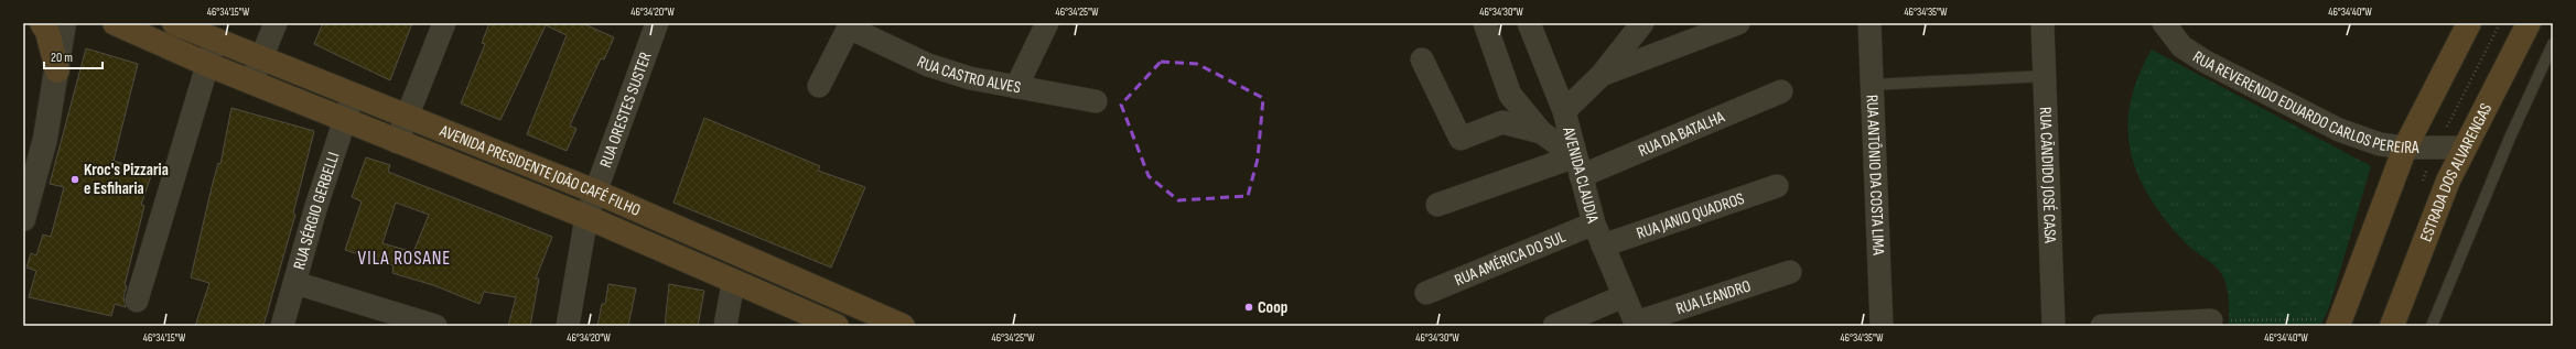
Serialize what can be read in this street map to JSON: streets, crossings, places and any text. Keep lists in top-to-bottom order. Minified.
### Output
{"streets":{"main road":["AVENIDA PRESIDENTE JOÃO CAFÉ FILHO","ESTRADA DOS ALVARENGAS"],"street":["RUA CASTRO ALVES","RUA REVERENDO EDUARDO CARLOS PEREIRA","RUA ORESTES SUSTER","RUA DA BATALHA","RUA ANTÔNIO DA COSTA LIMA","RUA CÂNDIDO JOSÉ CASA","AVENIDA CLAUDIA","RUA SÉRGIO GERBELLI","RUA JANIO QUADROS","RUA AMÉRICA DO SUL","RUA LEANDRO"]},"crossings":[["RUA REVERENDO EDUARDO CARLOS PEREIRA","ESTRADA DOS ALVARENGAS"],["RUA ORESTES SUSTER","AVENIDA PRESIDENTE JOÃO CAFÉ FILHO"],["RUA DA BATALHA","AVENIDA CLAUDIA"],["AVENIDA PRESIDENTE JOÃO CAFÉ FILHO","RUA SÉRGIO GERBELLI"],["AVENIDA CLAUDIA","RUA JANIO QUADROS"],["AVENIDA CLAUDIA","RUA AMÉRICA DO SUL"],["AVENIDA CLAUDIA","RUA LEANDRO"]],"districts":["VILA ROSANE"],"places":["Kroc's Pizzaria e Esfiharia","Coop"],"scale_bar":"20 m","coordinates":["46°34'15\"W","46°34'20\"W","46°34'25\"W","46°34'30\"W","46°34'35\"W","46°34'40\"W"]}
